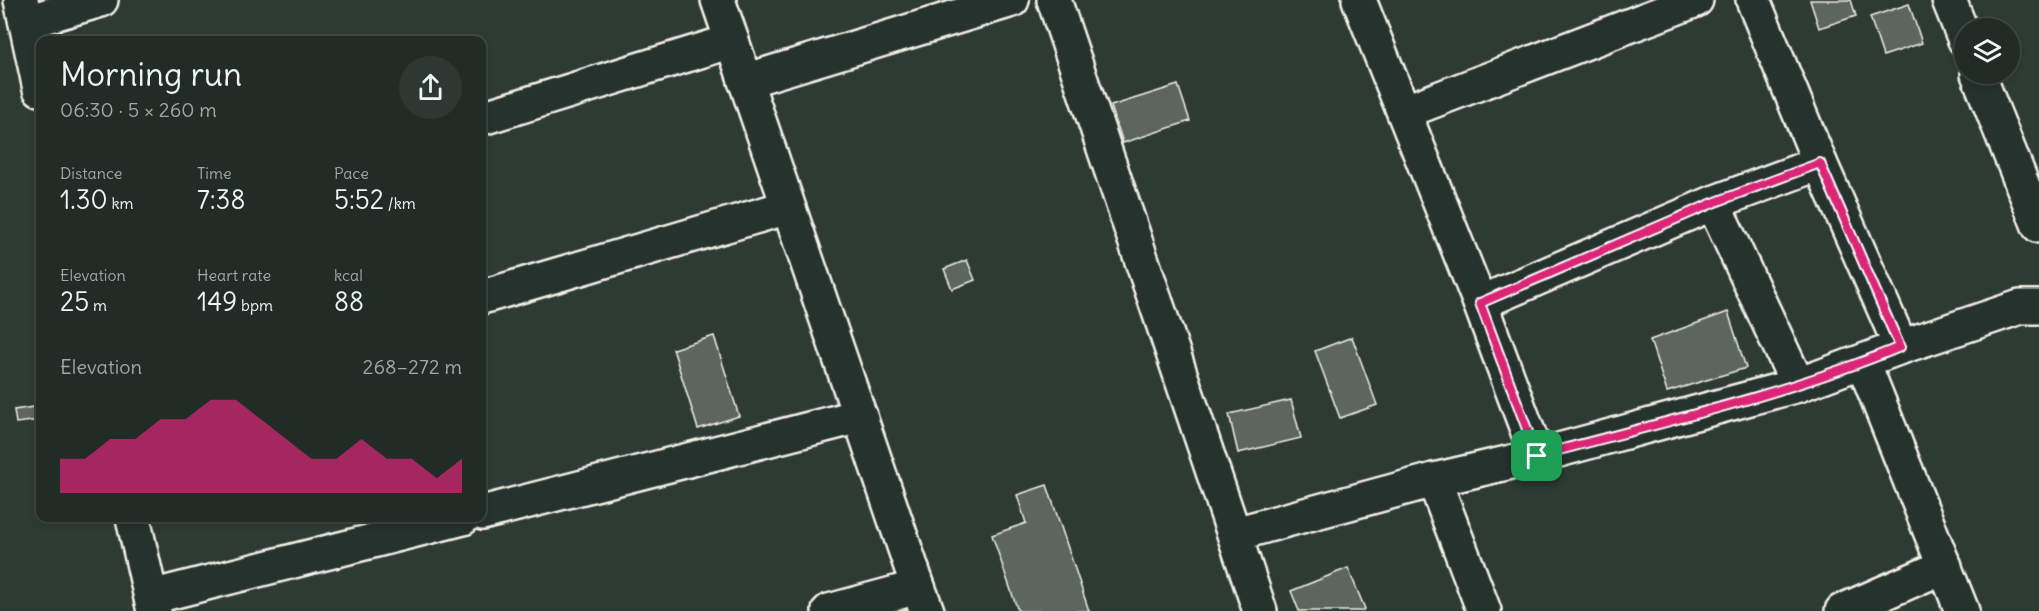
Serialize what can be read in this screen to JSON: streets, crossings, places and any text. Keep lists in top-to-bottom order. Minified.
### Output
{"page":{"heading":["Morning run","06:30 · 5 × 260 m"],"stats":[["Distance","1.30 km"],["Time","7:38"],["Pace","5:52 /km"],["Elevation","25 m"],["Heart rate","149 bpm"],["kcal","88"]],"chart":["Elevation","268–272 m"]}}
